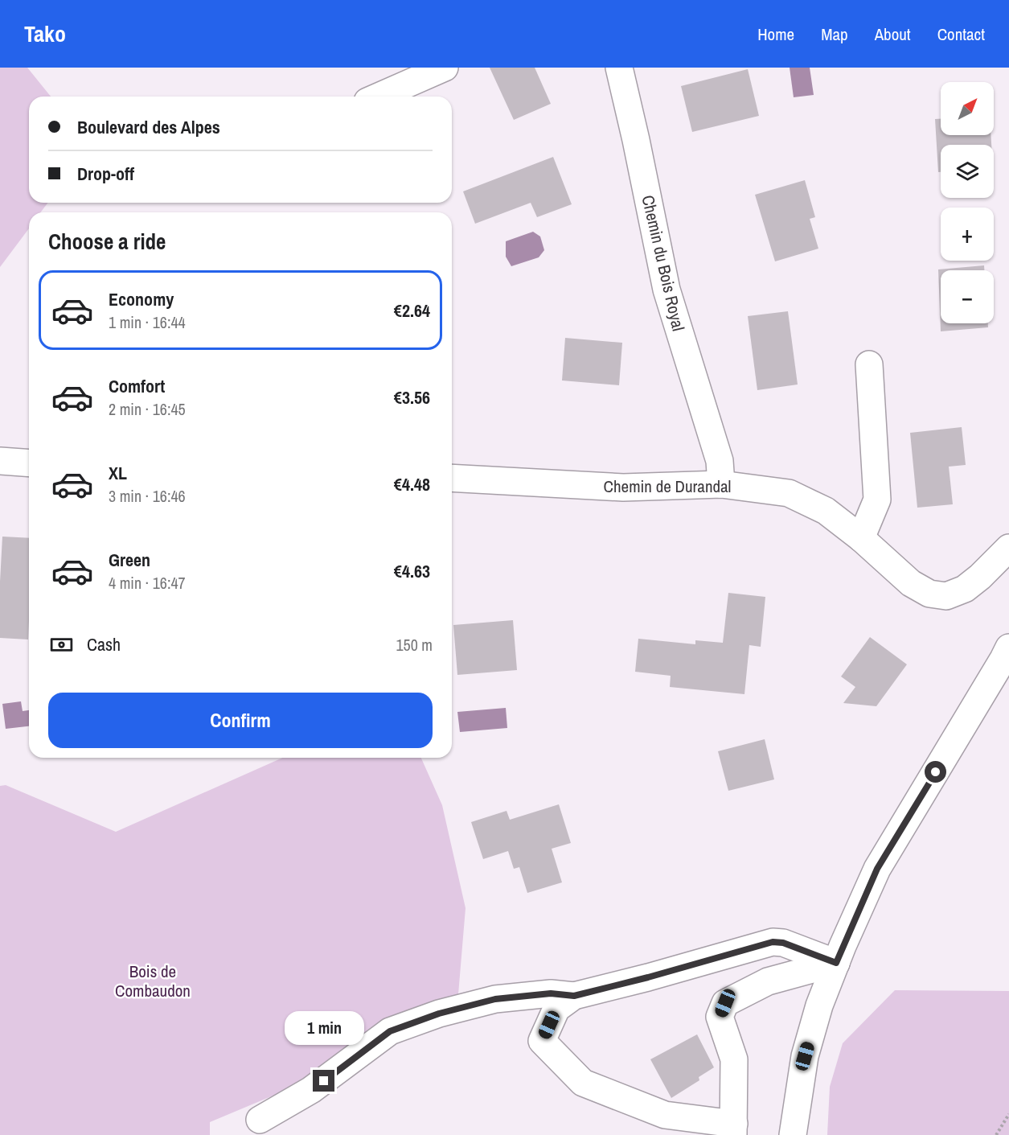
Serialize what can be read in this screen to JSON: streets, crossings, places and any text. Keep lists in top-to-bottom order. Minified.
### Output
{"streets":{"street":["Chemin du Bois Royal","Chemin de Durandal"]},"crossings":[["Chemin du Bois Royal","Chemin de Durandal"]],"parks":["Bois de Combaudon"],"north":"top right","page":{"header":"Tako","nav":["Home","Map","About","Contact"],"map_buttons":["+","−"],"banner":["Boulevard des Alpes","Drop-off"],"heading":"Choose a ride","list":[{"name":"Economy","note":"1 min · 16:44","value":"€2.64"},{"name":"Comfort","note":"2 min · 16:45","value":"€3.56"},{"name":"XL","note":"3 min · 16:46","value":"€4.48"},{"name":"Green","note":"4 min · 16:47","value":"€4.63"}],"pay":["Cash","150 m"],"buttons":"Confirm","bubble":"1 min"}}
